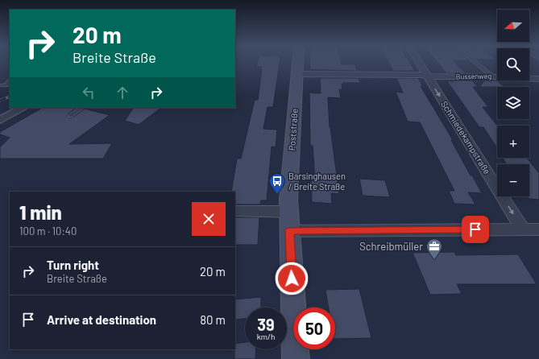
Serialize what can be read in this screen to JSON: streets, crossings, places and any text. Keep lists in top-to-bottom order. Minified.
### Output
{"streets":{"main road":["Poststraße"],"street":["Bussenweg","Schmiedekampstraße"]},"crossings":[["Bussenweg","Poststraße"],["Bussenweg","Schmiedekampstraße"]],"one_way":["Schmiedekampstraße"],"places":{"bus stop":["Barsinghausen / Breite Straße"],"office":["Schreibmüller"]},"north":"left","page":{"map_buttons":["+","−"],"turn":["20 m","Breite Straße"],"heading":["1 min","100 m · 10:40"],"list":[{"name":"Turn right","note":"Breite Straße","value":"20 m"},{"name":"Arrive at destination","value":"80 m"}],"speed":"39 km/h","limit":"50"}}
